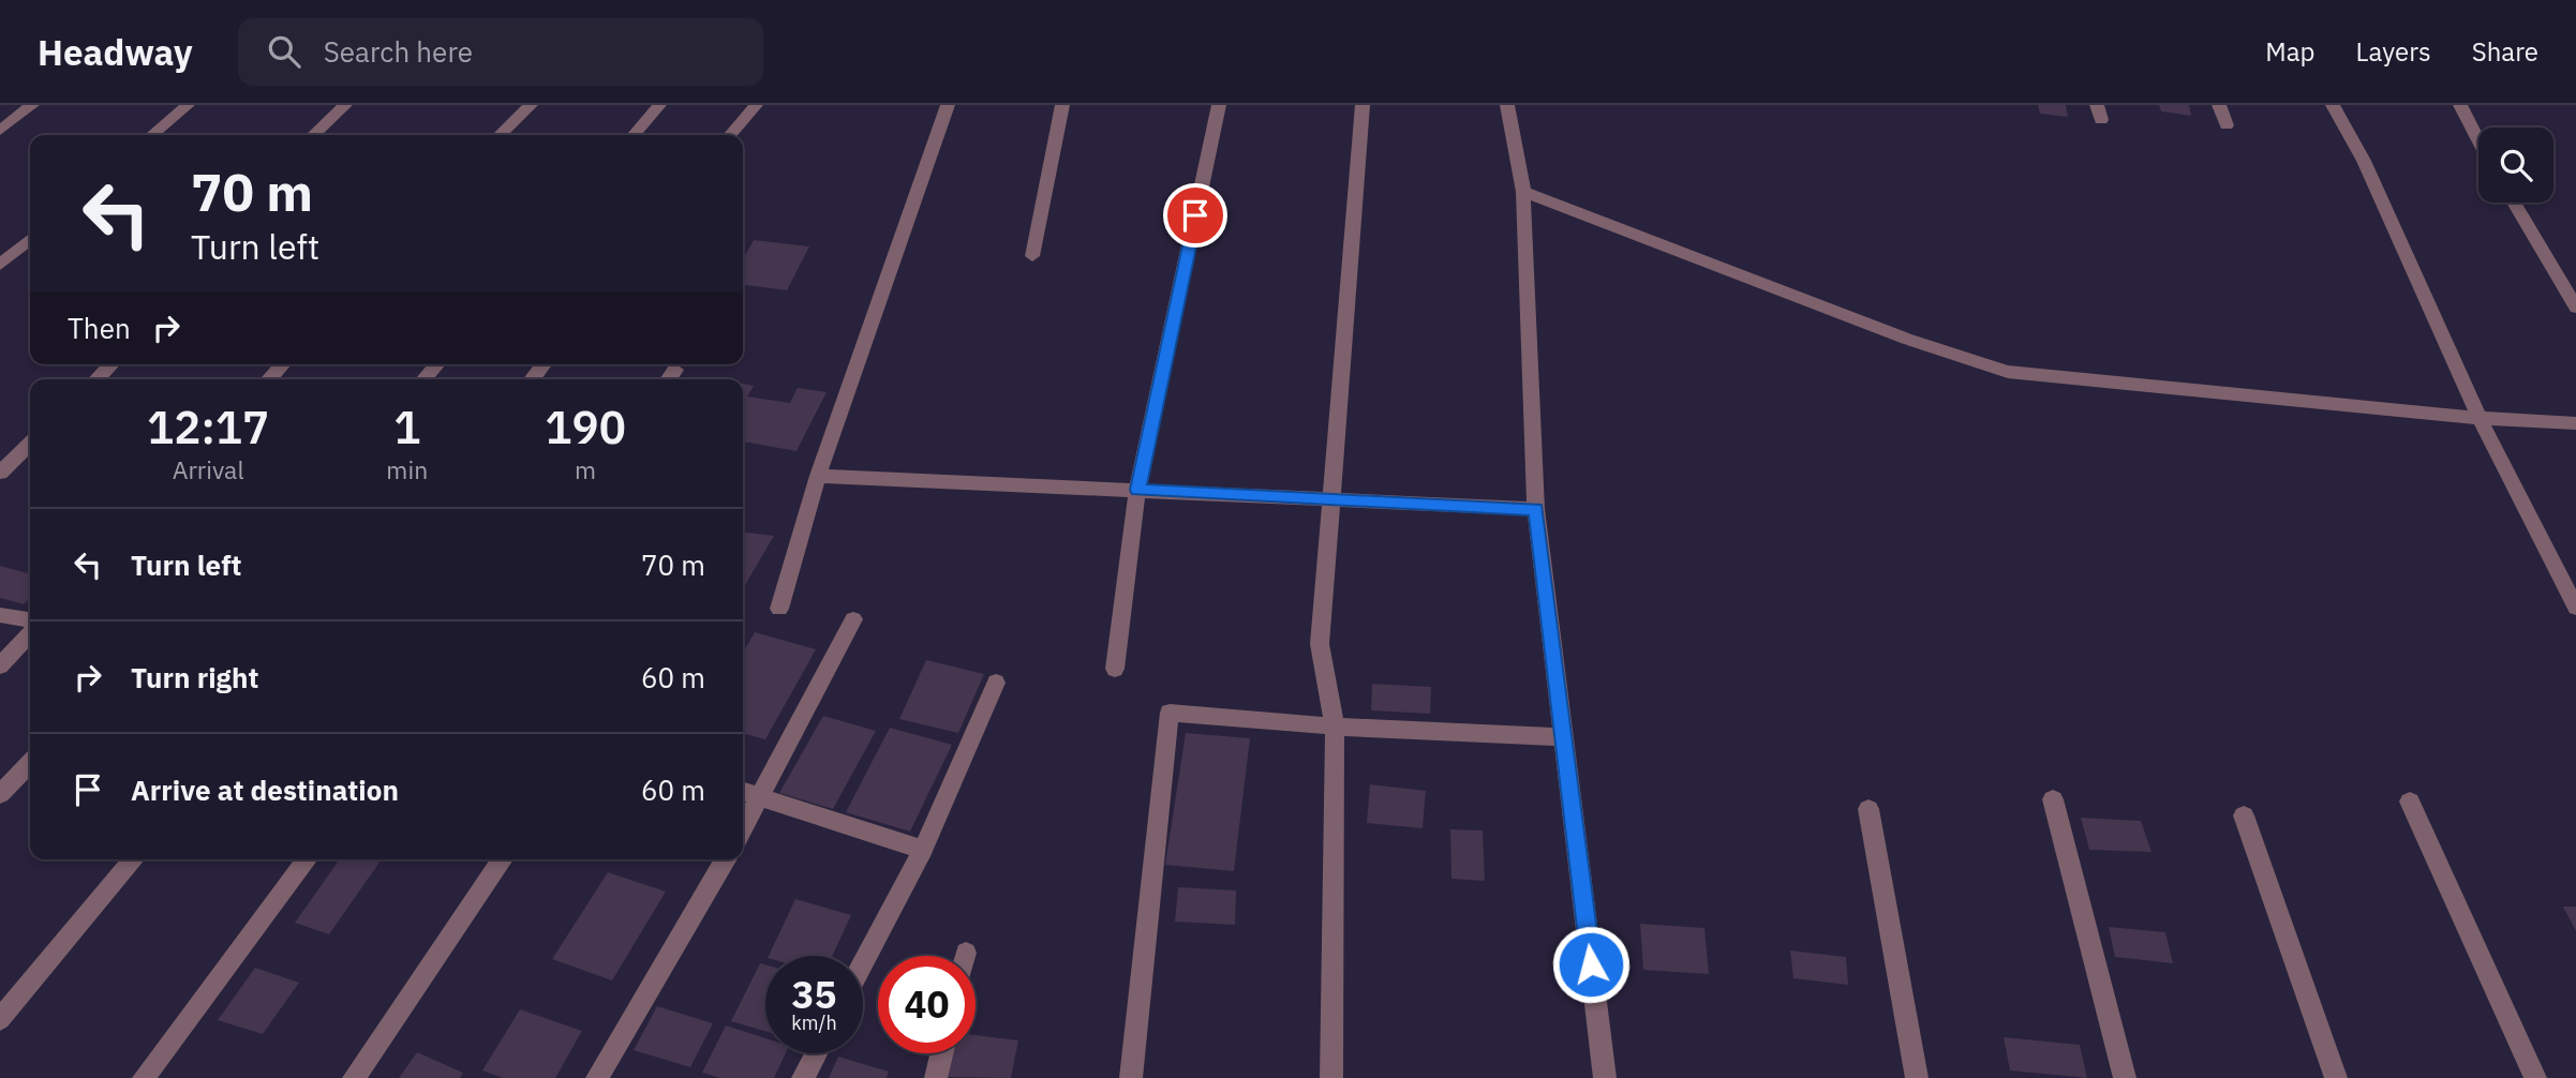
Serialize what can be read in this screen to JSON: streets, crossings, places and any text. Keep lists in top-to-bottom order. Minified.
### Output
{"page":{"header":"Headway","search":"Search here","nav":["Map","Layers","Share"],"turn":["70 m","Turn left"],"then":"Then","eta":["12:17","Arrival","1","min","190","m"],"list":[{"name":"Turn left","value":"70 m"},{"name":"Turn right","value":"60 m"},{"name":"Arrive at destination","value":"60 m"}],"speed":"35 km/h","limit":"40"}}
